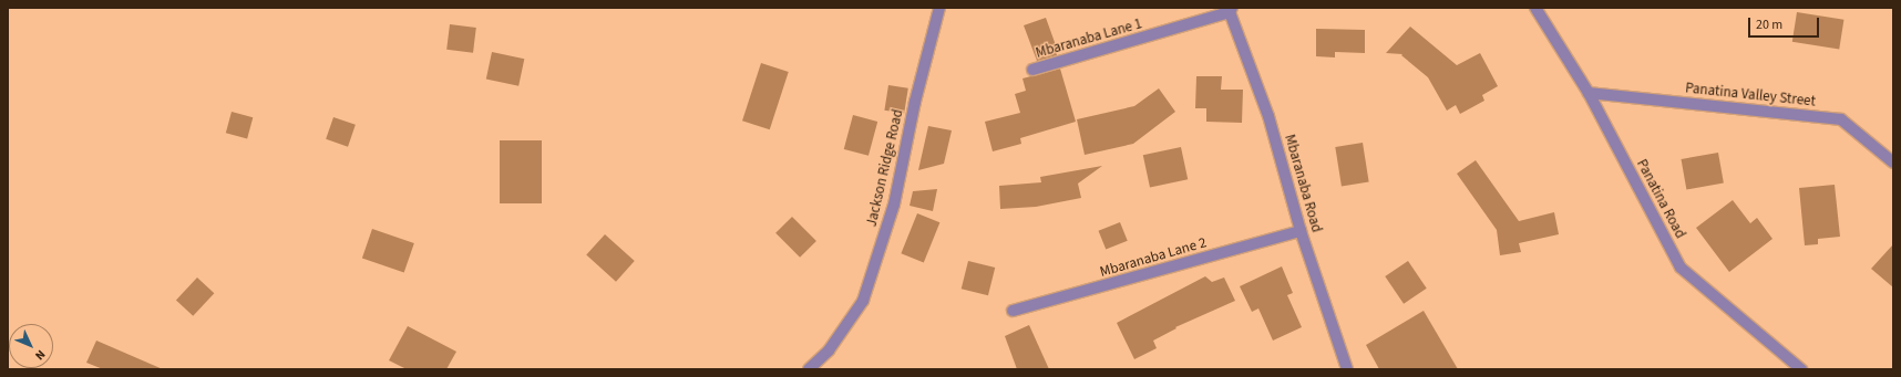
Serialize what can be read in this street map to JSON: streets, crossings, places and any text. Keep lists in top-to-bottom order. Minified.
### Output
{"streets":{"street":["Mbaranaba Lane 1","Panatina Valley Street","Jackson Ridge Road","Mbaranaba Road","Panatina Road","Mbaranaba Lane 2"]},"crossings":[["Mbaranaba Lane 1","Mbaranaba Road"],["Panatina Valley Street","Panatina Road"],["Mbaranaba Road","Mbaranaba Lane 2"]],"scale_bar":"20 m","north":"bottom right"}
